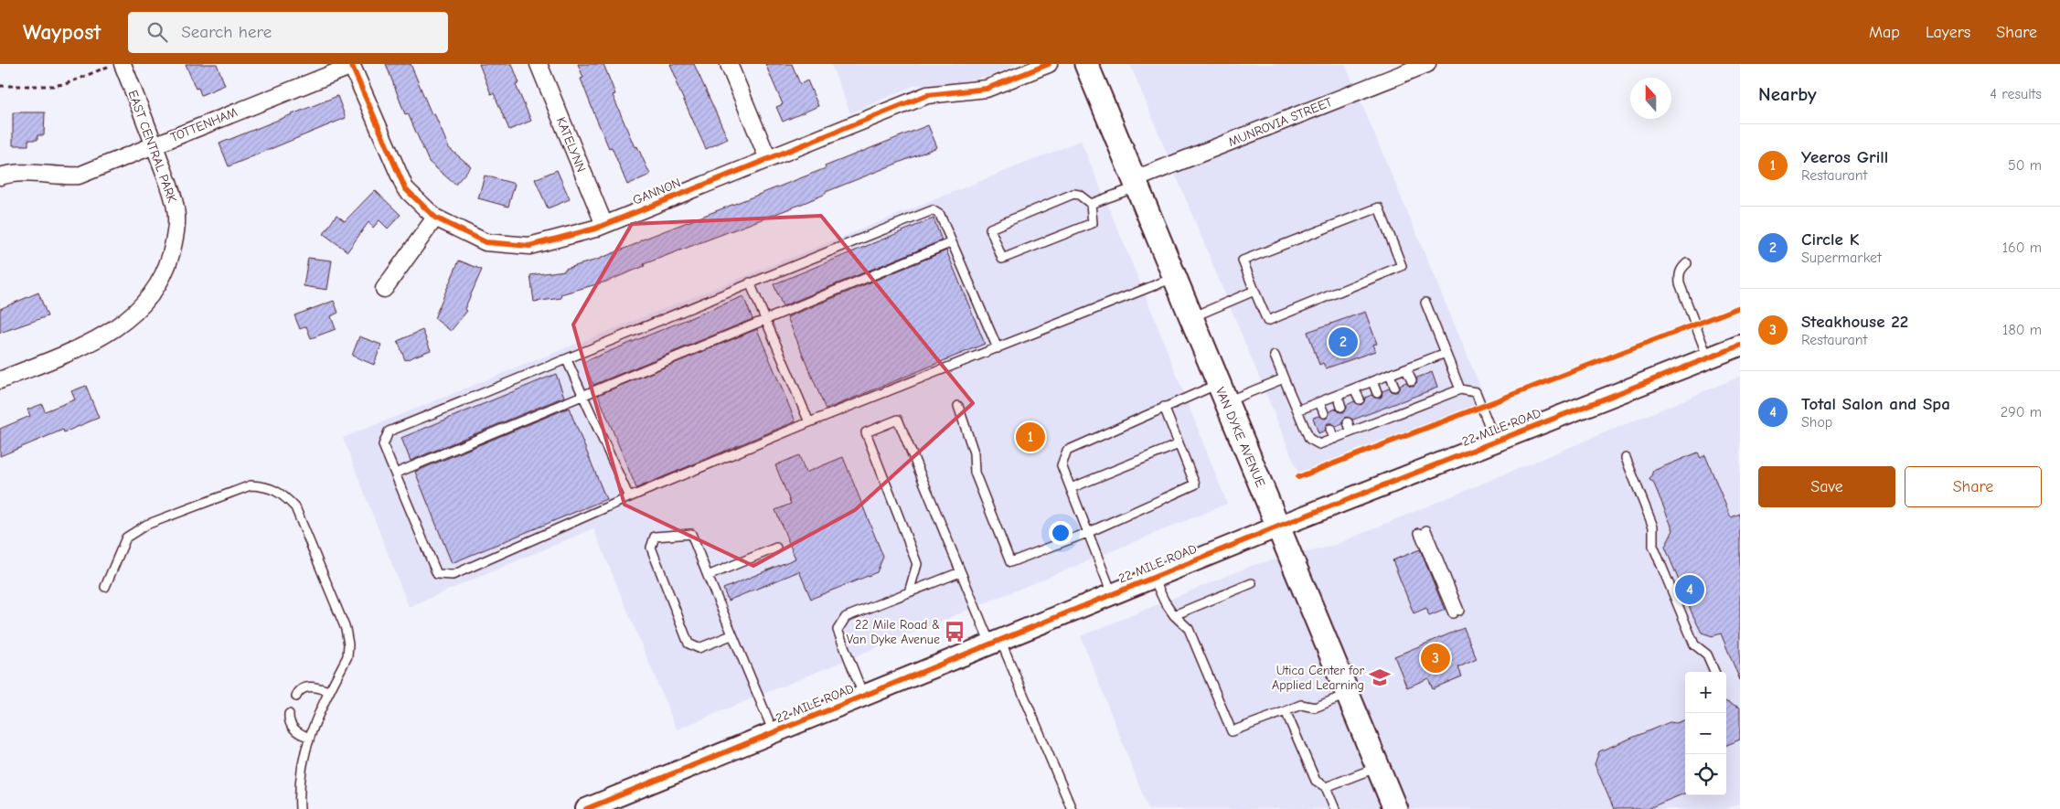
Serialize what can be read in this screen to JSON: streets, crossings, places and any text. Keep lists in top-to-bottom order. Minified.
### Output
{"streets":{"main road":["VAN DYKE AVENUE"],"street":["MUNROVIA STREET","TOTTENHAM","KATELYNN","EAST CENTRAL PARK","GANNON","22 MILE ROAD"]},"crossings":[["MUNROVIA STREET","VAN DYKE AVENUE"],["TOTTENHAM","EAST CENTRAL PARK"],["TOTTENHAM","GANNON"],["KATELYNN","GANNON"],["22 MILE ROAD","VAN DYKE AVENUE"]],"places":{"bus stop":["22 Mile Road & Van Dyke Avenue"],"school or university":["Utica Center for Applied Learning"]},"north":"top","page":{"header":"Waypost","search":"Search here","nav":["Map","Layers","Share"],"heading":["Nearby","4 results"],"list":[{"mark":"1","name":"Yeeros Grill","note":"Restaurant","value":"50 m"},{"mark":"2","name":"Circle K","note":"Supermarket","value":"160 m"},{"mark":"3","name":"Steakhouse 22","note":"Restaurant","value":"180 m"},{"mark":"4","name":"Total Salon and Spa","note":"Shop","value":"290 m"}],"pins":["2","1","4","3"],"buttons":["Save","Share"],"map_buttons":["+","−"]}}
